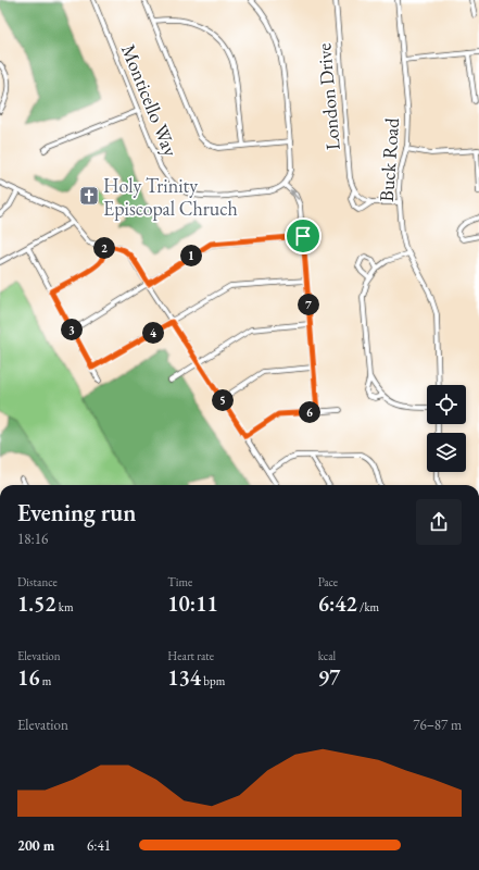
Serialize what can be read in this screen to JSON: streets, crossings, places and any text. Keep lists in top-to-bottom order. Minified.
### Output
{"streets":{"street":["London Drive","Monticello Way","Buck Road"]},"crossings":[["London Drive","Buck Road"]],"places":{"church":["Holy Trinity Episcopal Chruch"]},"page":{"pins":["2","1","7","3","4","5","6"],"heading":["Evening run","18:16"],"stats":[["Distance","1.52 km"],["Time","10:11"],["Pace","6:42 /km"],["Elevation","16 m"],["Heart rate","134 bpm"],["kcal","97"]],"chart":["Elevation","76–87 m"],"list":[{"name":"200 m","note":"6:41"}]}}
